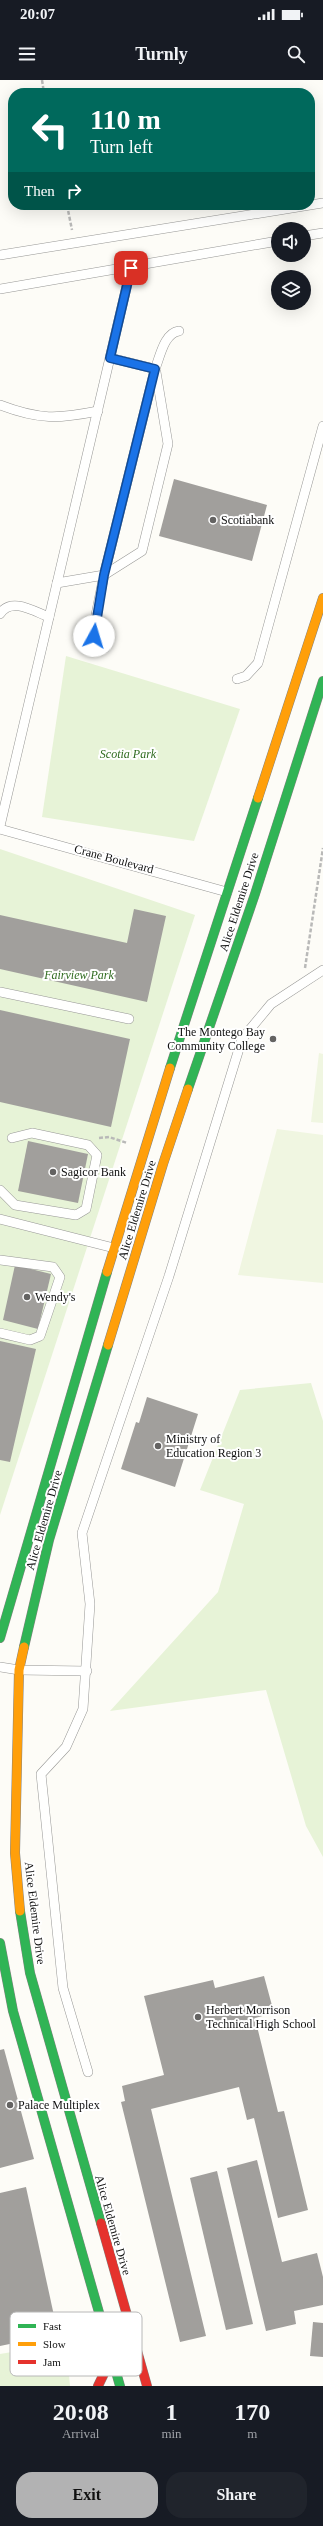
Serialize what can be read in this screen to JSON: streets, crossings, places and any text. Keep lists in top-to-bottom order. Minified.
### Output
{"streets":{"main road":["Alice Eldemire Drive"],"lane":["Crane Boulevard"]},"crossings":[["Crane Boulevard","Alice Eldemire Drive"]],"parks":["Scotia Park","Fairview Park"],"places":["Scotiabank","The Montego Bay Community College","Sagicor Bank","Wendy's","Ministry of Education Region 3","Herbert Morrison Technical High School","Palace Multiplex"],"legend":["Fast","Slow","Jam"],"page":{"status":"20:07","header":"Turnly","turn":["110 m","Turn left"],"then":"Then","eta":["20:08","Arrival","1","min","170","m"],"buttons":["Exit","Share"]}}
